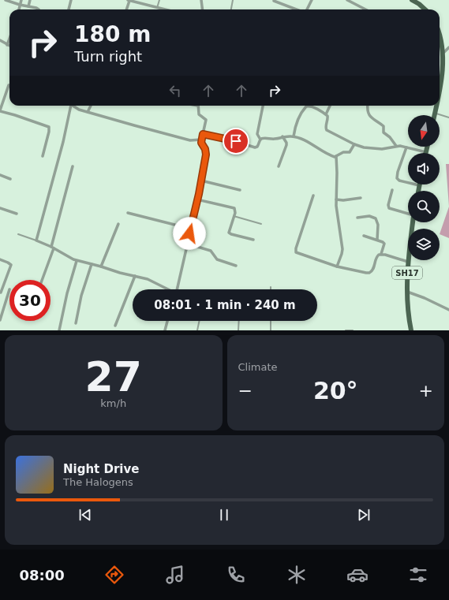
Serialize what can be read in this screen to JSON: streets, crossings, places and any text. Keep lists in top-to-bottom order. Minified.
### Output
{"streets":{"main road":["SH17"]},"north":"bottom","page":{"turn":["180 m","Turn right"],"limit":"30","trip":"08:01 · 1 min · 240 m","tile":[["27","km/h"],"Climate"],"heat":["−","20°","+"],"song":["Night Drive","The Halogens"],"tabs":"08:00"}}
